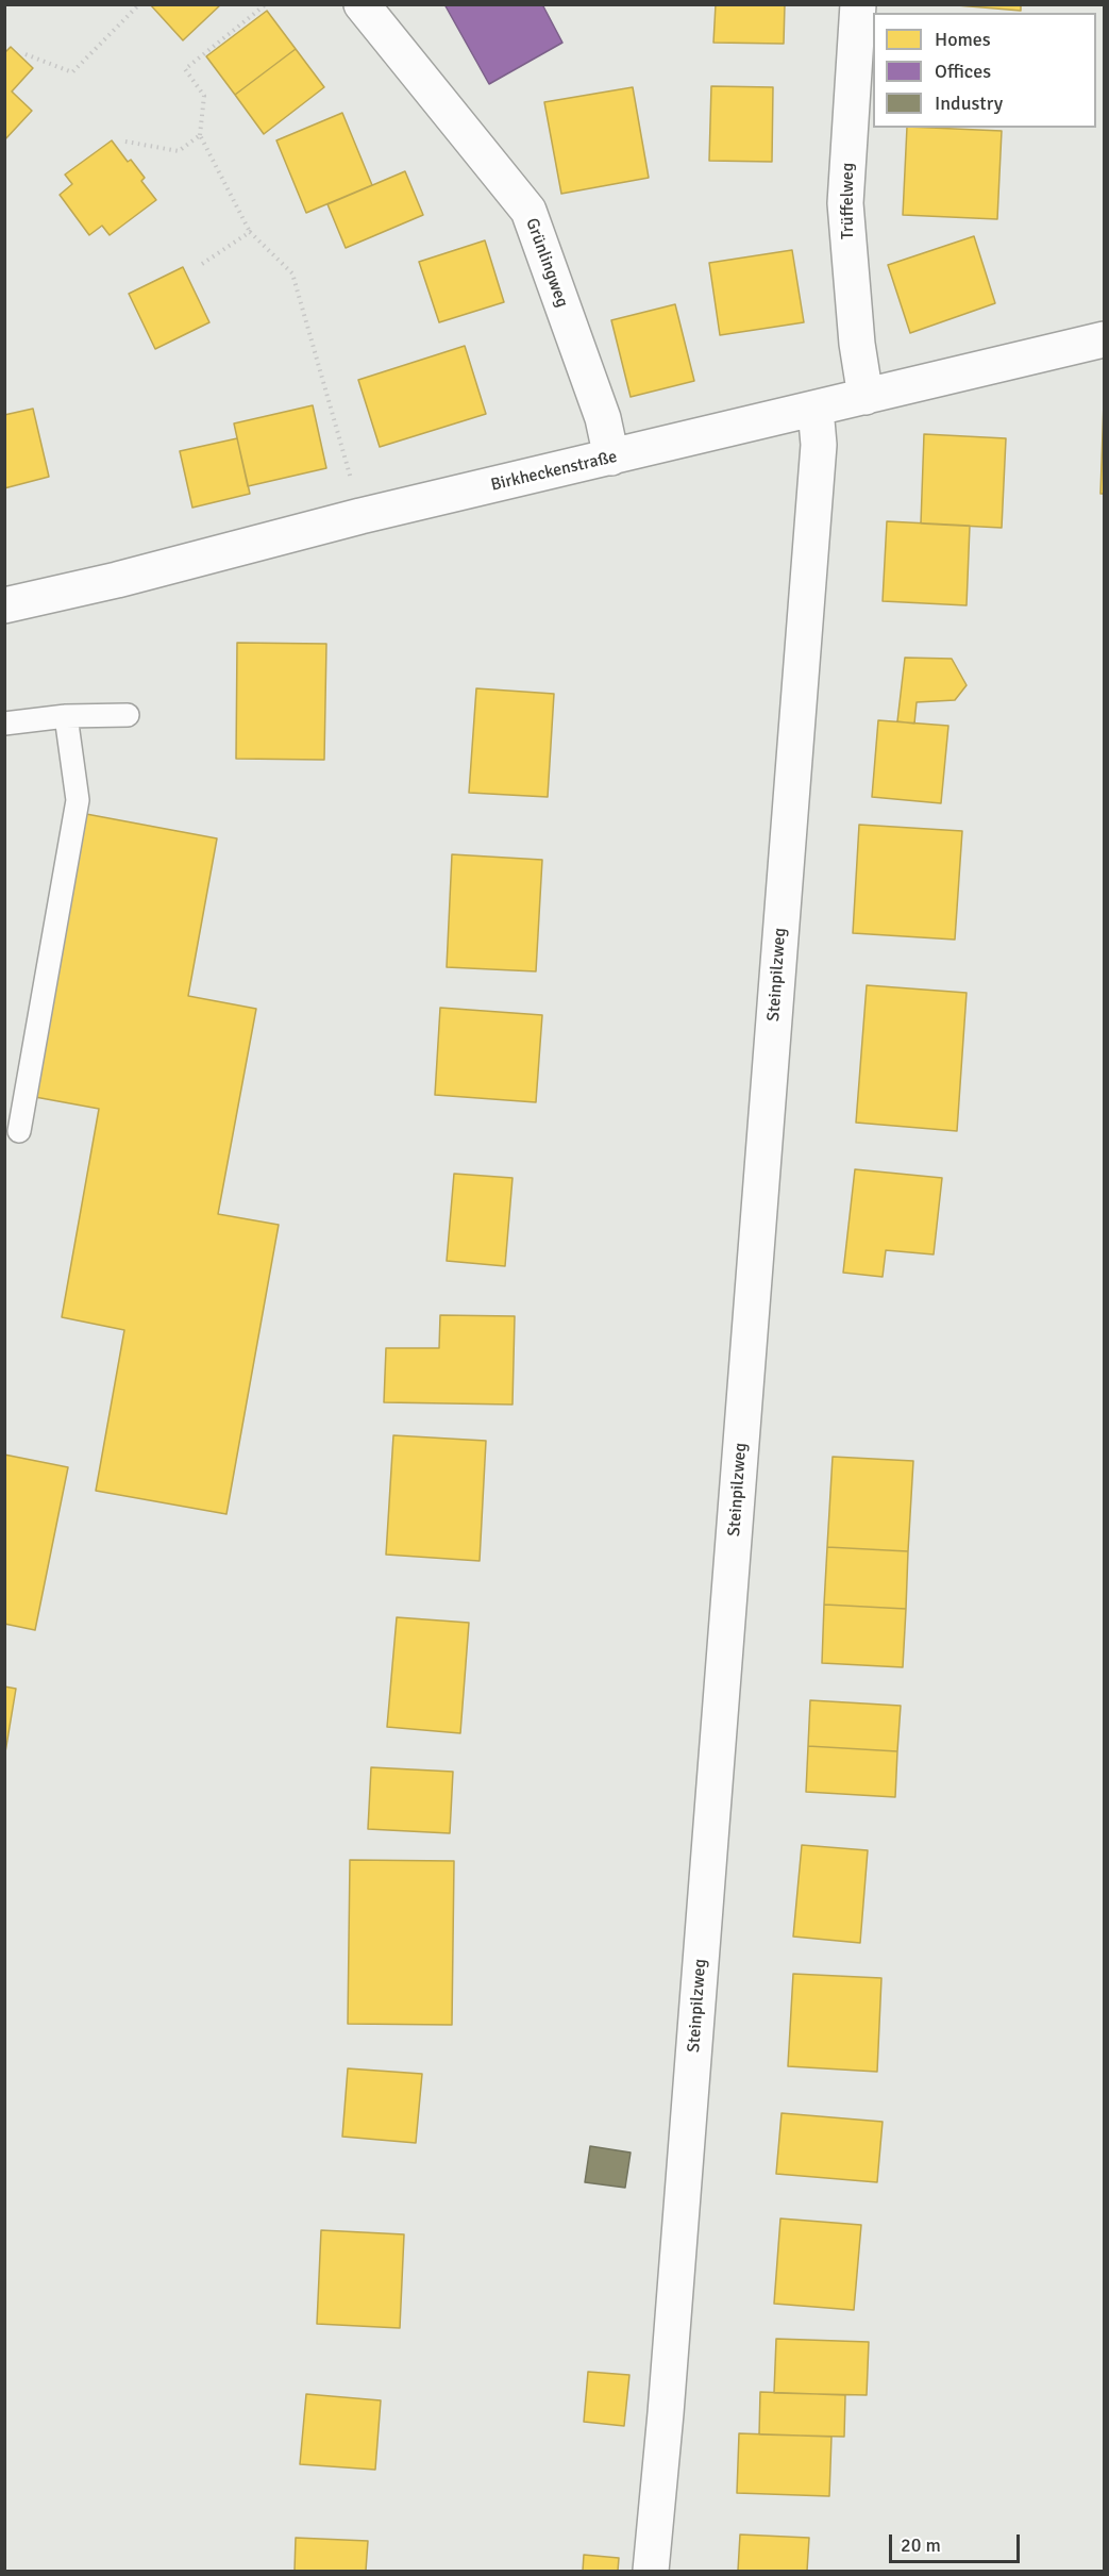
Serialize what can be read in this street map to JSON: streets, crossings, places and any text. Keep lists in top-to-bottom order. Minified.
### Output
{"streets":{"street":["Trüffelweg","Grünlingweg","Birkheckenstraße","Steinpilzweg"]},"crossings":[["Trüffelweg","Birkheckenstraße"],["Grünlingweg","Birkheckenstraße"],["Birkheckenstraße","Steinpilzweg"]],"legend":["Homes","Offices","Industry"],"scale_bar":"20 m"}
